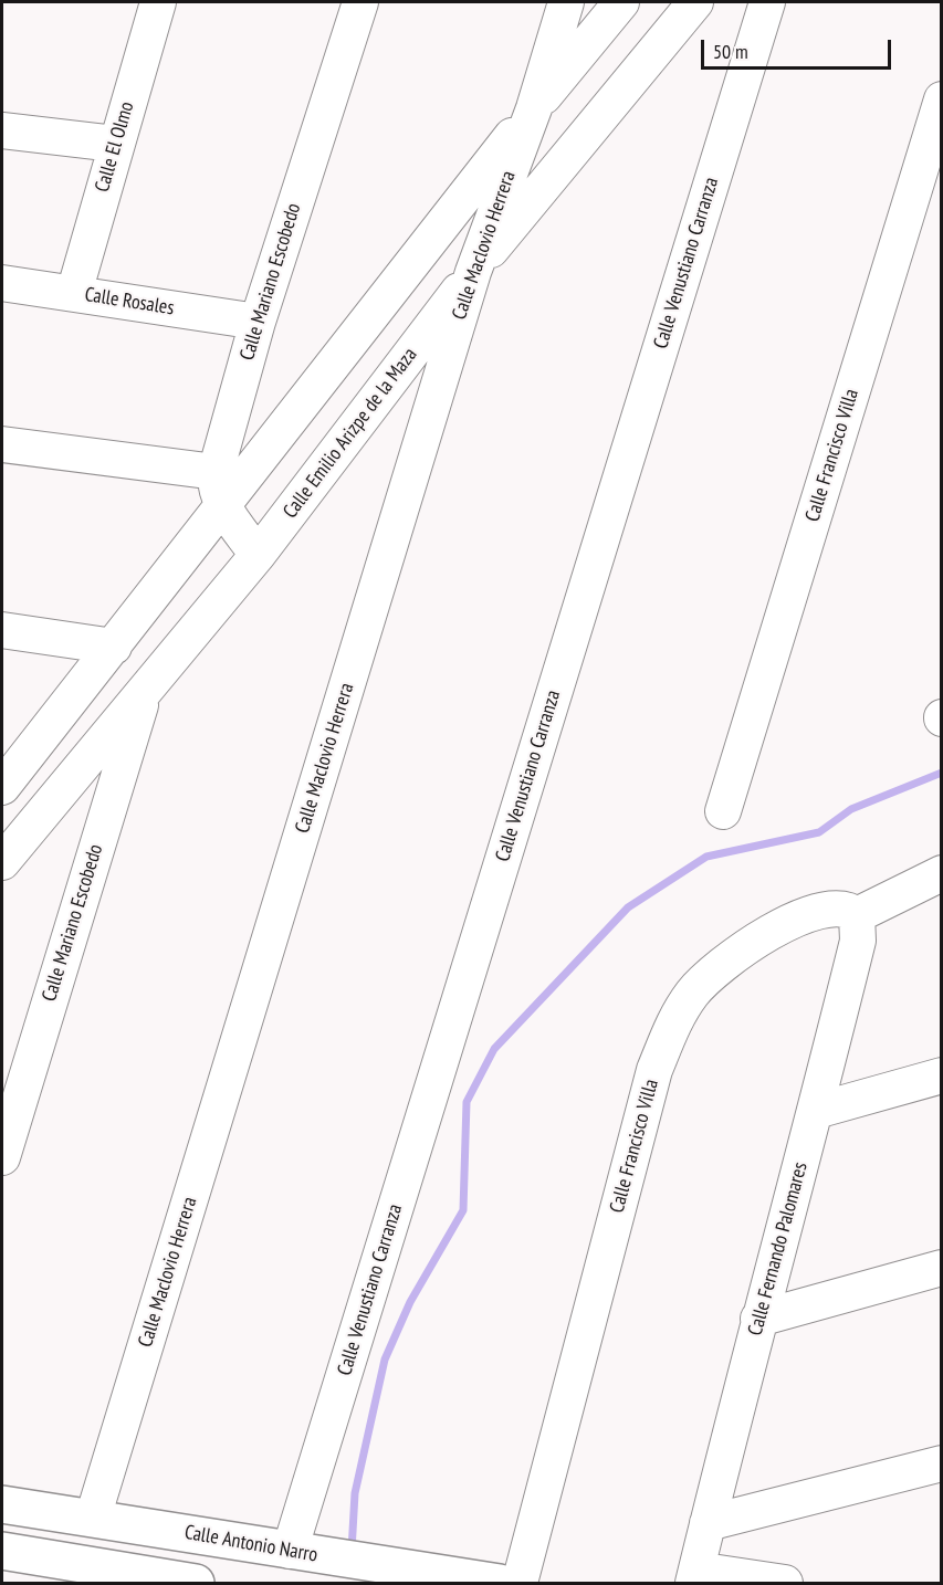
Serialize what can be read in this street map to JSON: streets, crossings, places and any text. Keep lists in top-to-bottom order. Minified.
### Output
{"streets":{"main road":["Calle Antonio Narro"],"street":["Calle El Olmo","Calle Maclovio Herrera","Calle Venustiano Carranza","Calle Mariano Escobedo","Calle Rosales","Calle Emilio Arizpe de la Maza","Calle Francisco Villa","Calle Fernando Palomares"]},"crossings":[["Calle El Olmo","Calle Rosales"],["Calle Maclovio Herrera","Calle Emilio Arizpe de la Maza"],["Calle Maclovio Herrera","Calle Antonio Narro"],["Calle Venustiano Carranza","Calle Antonio Narro"],["Calle Mariano Escobedo","Calle Rosales"],["Calle Mariano Escobedo","Calle Emilio Arizpe de la Maza"],["Calle Francisco Villa","Calle Fernando Palomares"]],"scale_bar":"50 m"}
